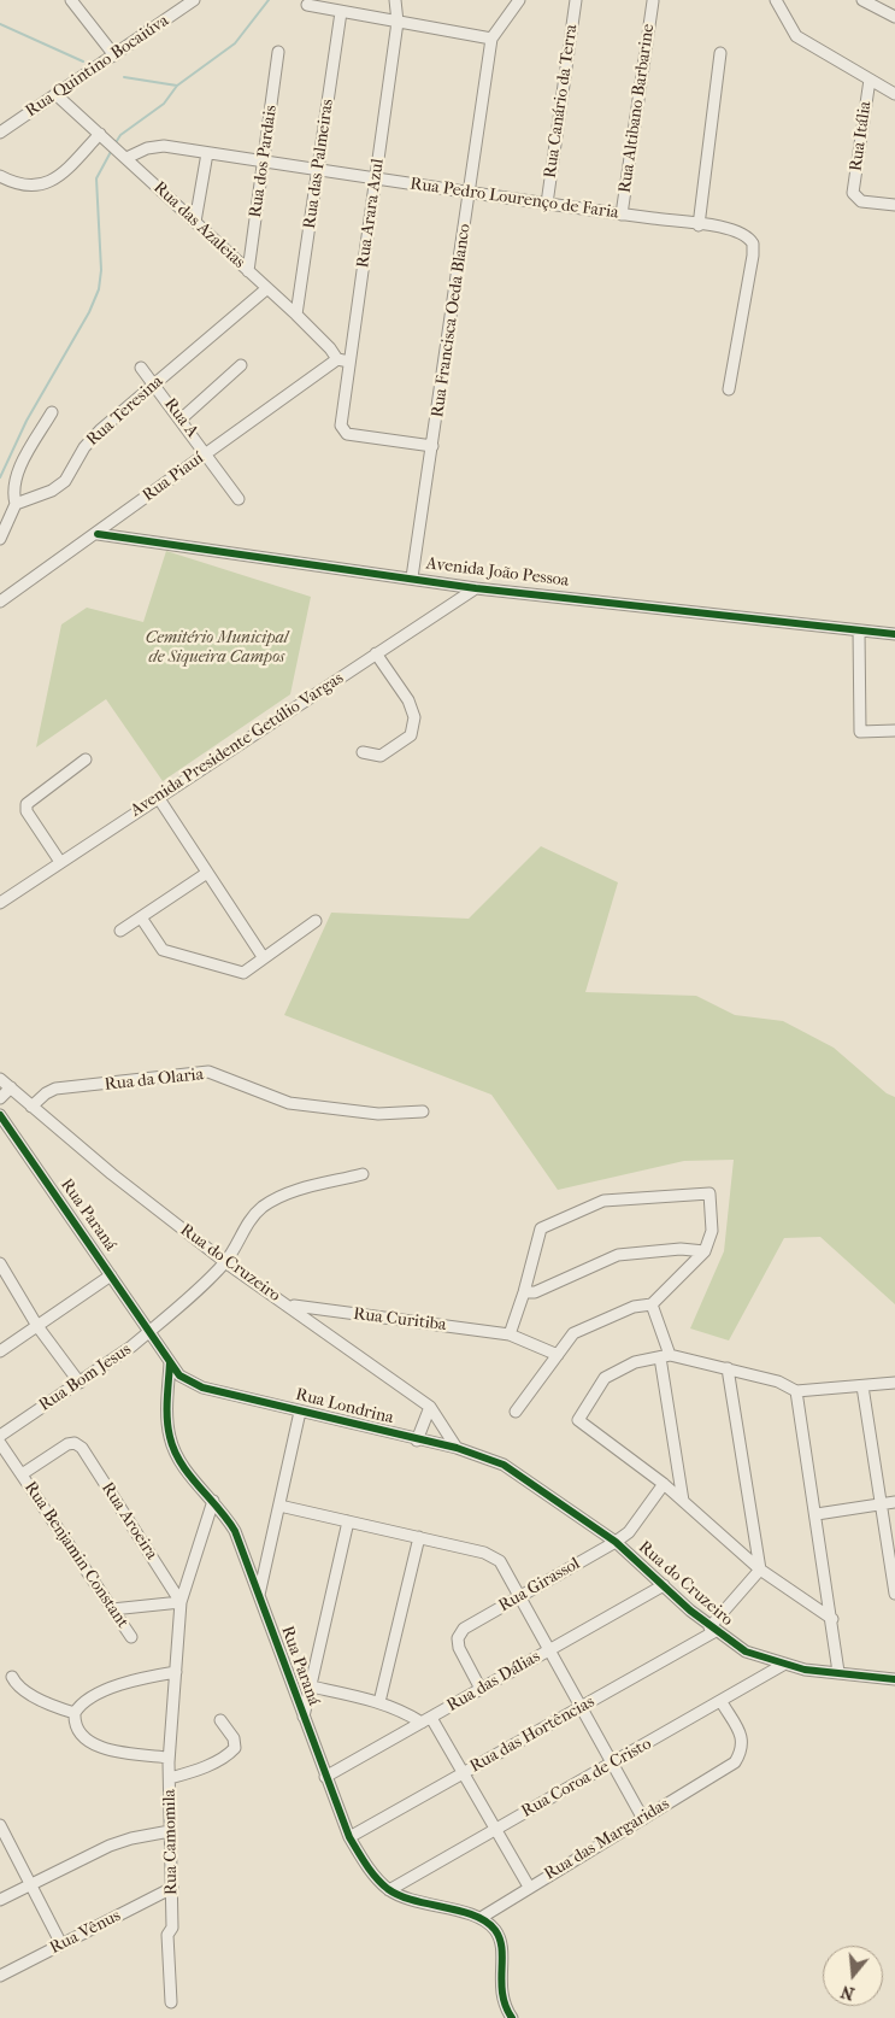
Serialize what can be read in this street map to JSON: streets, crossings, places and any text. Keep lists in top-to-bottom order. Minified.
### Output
{"streets":{"street":["Rua Quintino Bocaiúva","Rua Canário da Terra","Rua Altibano Barbarine","Rua Itália","Rua dos Pardais","Rua das Palmeiras","Rua Pedro Lourenço de Faria","Rua Arara Azul","Rua das Azaleias","Rua Francisca Oeda Blanco","Rua Teresina","Rua A","Rua Piauí","Avenida João Pessoa","Avenida Presidente Getúlio Vargas","Rua da Olaria","Rua Paraná","Rua do Cruzeiro","Rua Curitiba","Rua Bom Jesus","Rua Londrina","Rua Aroeira","Rua Benjamin Constant","Rua Girassol","Rua das Dálias","Rua das Hortências","Rua Coroa de Cristo","Rua das Margaridas","Rua Camomila","Rua Vênus"]},"crossings":[["Rua Quintino Bocaiúva","Rua das Azaleias"],["Rua Canário da Terra","Rua Pedro Lourenço de Faria"],["Rua Altibano Barbarine","Rua Pedro Lourenço de Faria"],["Rua dos Pardais","Rua Pedro Lourenço de Faria"],["Rua dos Pardais","Rua das Azaleias"],["Rua das Palmeiras","Rua Pedro Lourenço de Faria"],["Rua das Palmeiras","Rua das Azaleias"],["Rua Pedro Lourenço de Faria","Rua Arara Azul"],["Rua Pedro Lourenço de Faria","Rua das Azaleias"],["Rua Pedro Lourenço de Faria","Rua Francisca Oeda Blanco"],["Rua Arara Azul","Rua das Azaleias"],["Rua Arara Azul","Rua Francisca Oeda Blanco"],["Rua Arara Azul","Rua Piauí"],["Rua das Azaleias","Rua Teresina"],["Rua das Azaleias","Rua Piauí"],["Rua Francisca Oeda Blanco","Avenida João Pessoa"],["Rua Teresina","Rua A"],["Rua A","Rua Piauí"],["Rua Piauí","Avenida João Pessoa"],["Avenida João Pessoa","Avenida Presidente Getúlio Vargas"],["Rua da Olaria","Rua do Cruzeiro"],["Rua Paraná","Rua Bom Jesus"],["Rua Paraná","Rua Londrina"],["Rua Paraná","Rua das Dálias"],["Rua Paraná","Rua das Hortências"],["Rua Paraná","Rua Coroa de Cristo"],["Rua Paraná","Rua Camomila"],["Rua do Cruzeiro","Rua Curitiba"],["Rua do Cruzeiro","Rua Bom Jesus"],["Rua do Cruzeiro","Rua Londrina"],["Rua do Cruzeiro","Rua Girassol"],["Rua do Cruzeiro","Rua das Dálias"],["Rua do Cruzeiro","Rua das Hortências"],["Rua do Cruzeiro","Rua Coroa de Cristo"],["Rua Aroeira","Rua Benjamin Constant"],["Rua Aroeira","Rua Camomila"],["Rua Girassol","Rua das Dálias"],["Rua Coroa de Cristo","Rua das Margaridas"],["Rua Camomila","Rua Vênus"]],"parks":["Cemitério Municipal de Siqueira Campos"],"north":"bottom"}
